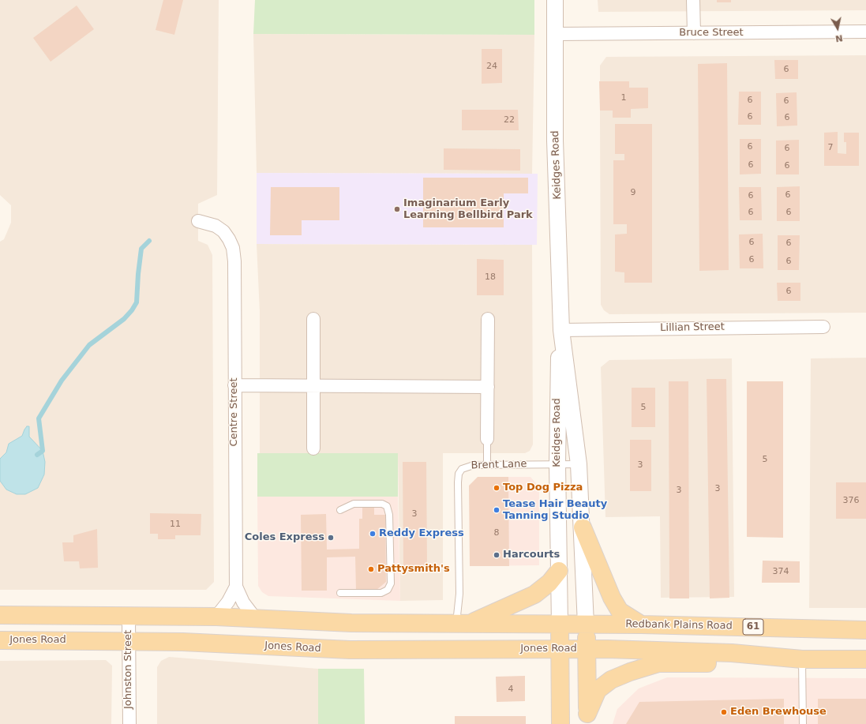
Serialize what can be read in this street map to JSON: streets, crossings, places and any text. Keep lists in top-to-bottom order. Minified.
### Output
{"streets":{"main road":["Keidges Road","Redbank Plains Road","61","Jones Road"],"street":["Bruce Street","Lillian Street","Centre Street","Johnston Street"],"lane":["Brent Lane"]},"crossings":[["Bruce Street","Keidges Road"],["Keidges Road","Lillian Street"],["Keidges Road","Brent Lane"],["Keidges Road","Redbank Plains Road"],["Keidges Road","Jones Road"],["Jones Road","Johnston Street"]],"places":["Imaginarium Early Learning Bellbird Park","Top Dog Pizza","Tease Hair Beauty Tanning Studio","Reddy Express","Coles Express","Harcourts","Pattysmith's","Eden Brewhouse"],"house_numbers":["24","6","1","6","6","6","6","22","6","7","6","6","6","9","6","6","6","6","6","6","6","6","18","6","5","5","3","3","3","376","3","11","8","374","4"],"north":"bottom"}
